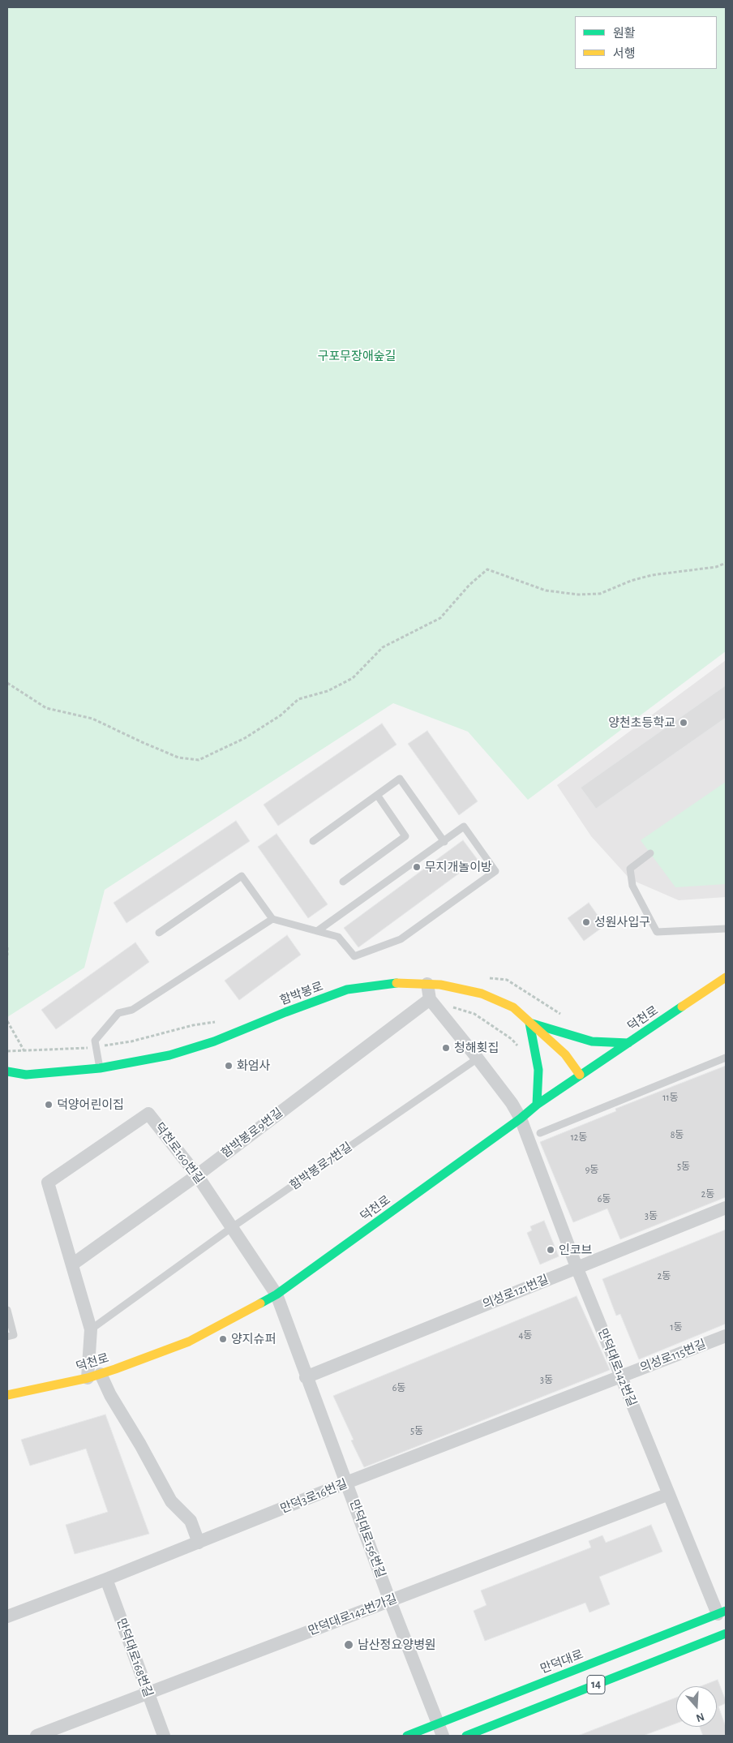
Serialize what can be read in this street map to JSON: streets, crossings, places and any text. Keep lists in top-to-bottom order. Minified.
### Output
{"streets":{"main road":["함박봉로","덕천로","만덕대로","14"],"street":["함박봉로9번길","덕천로160번길","의성로121번길","의성로115번길","만덕대로142번길","만덕3로16번길","만덕대로156번길","만덕대로142번가길","만덕대로168번길"],"lane":["함박봉로7번길"]},"crossings":[["함박봉로","덕천로"],["덕천로","덕천로160번길"],["덕천로","만덕대로142번길"],["덕천로","만덕대로156번길"],["함박봉로9번길","덕천로160번길"],["덕천로160번길","함박봉로7번길"],["덕천로160번길","만덕대로156번길"],["함박봉로7번길","만덕대로142번길"],["의성로121번길","만덕대로142번길"],["의성로121번길","만덕대로156번길"],["의성로115번길","만덕대로142번길"],["의성로115번길","만덕3로16번길"],["만덕대로142번길","만덕3로16번길"],["만덕대로142번길","만덕대로142번가길"],["만덕대로142번길","만덕대로"],["만덕3로16번길","만덕대로156번길"],["만덕3로16번길","만덕대로168번길"],["만덕대로156번길","만덕대로142번가길"],["만덕대로156번길","만덕대로"],["만덕대로142번가길","만덕대로168번길"]],"parks":["구포무장애숲길"],"places":["양천초등학교","무지개놀이방","성원사입구","청해횟집","화엄사","덕양어린이집","인코브","양지슈퍼","남산정요양병원"],"house_numbers":["11동","8동","12동","5동","9동","2동","6동","3동","2동","1동","4동","3동","6동","5동"],"legend":["원활","서행"],"north":"bottom"}
